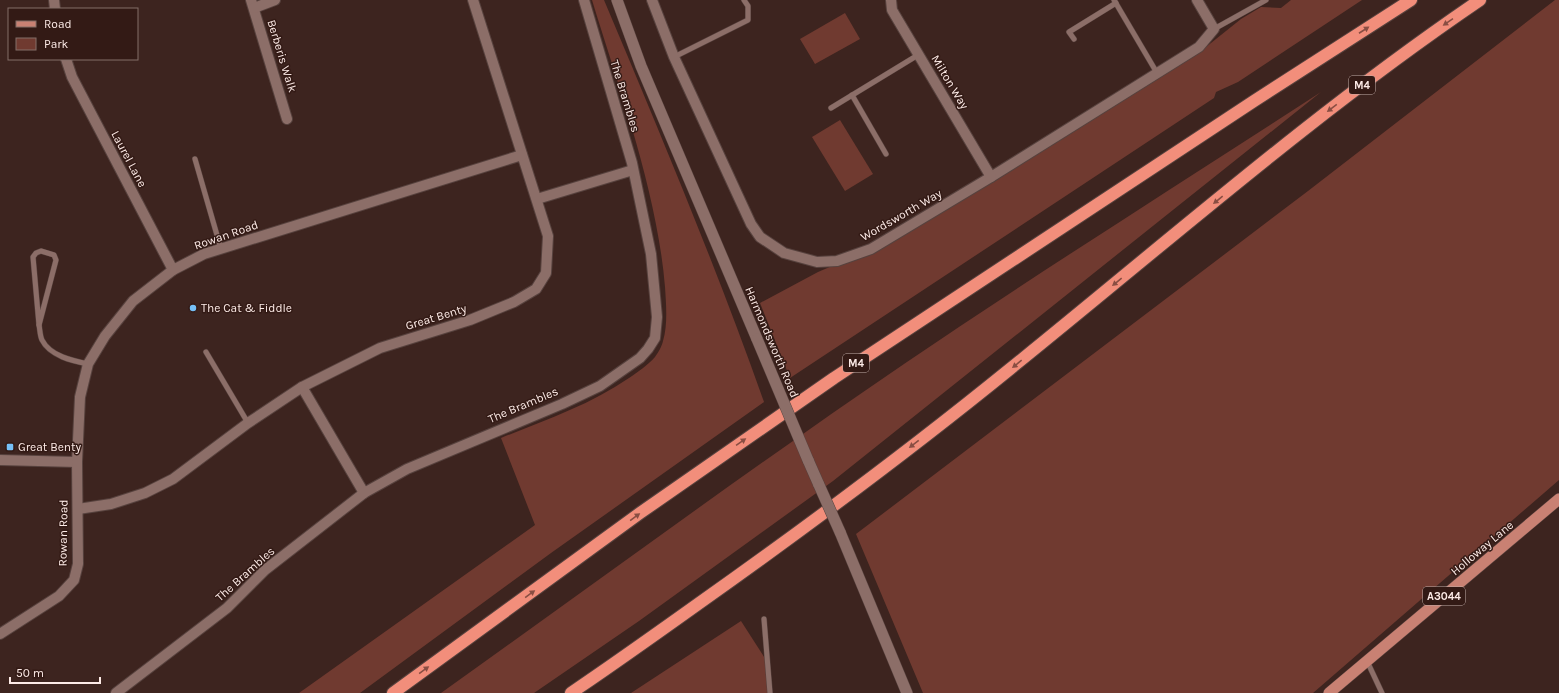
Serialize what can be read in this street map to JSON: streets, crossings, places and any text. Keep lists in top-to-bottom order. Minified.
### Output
{"streets":{"highway":["M4"],"main road":["Holloway Lane","A3044"],"street":["Berberis Walk","Milton Way","The Brambles","Laurel Lane","Wordsworth Way","Rowan Road","Great Benty","Harmondsworth Road"]},"crossings":[["Milton Way","Wordsworth Way"],["Laurel Lane","Rowan Road"],["Rowan Road","Great Benty"]],"places":{"other":["The Cat & Fiddle"],"transit":["Great Benty"]},"legend":["Road","Park"],"scale_bar":"50 m"}
